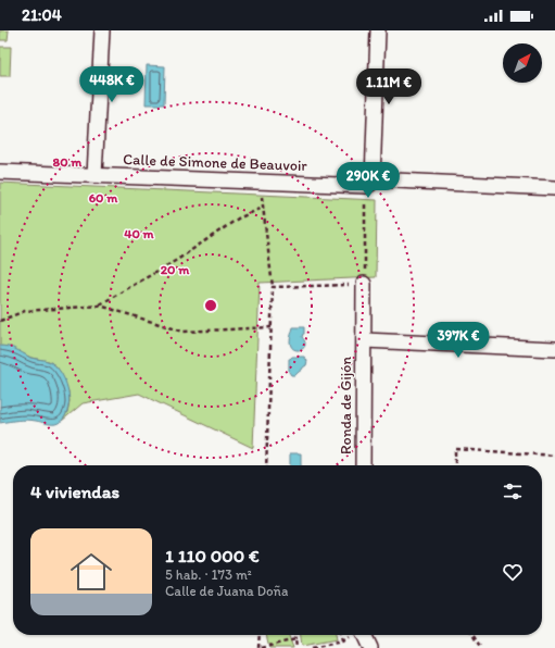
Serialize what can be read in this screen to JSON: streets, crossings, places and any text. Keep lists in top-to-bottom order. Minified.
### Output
{"streets":{"street":["Calle de Simone de Beauvoir","Ronda de Gijón"]},"north":"top right","page":{"status":"21:04","price":["448K €","1.11M €","290K €","397K €"],"heading":"4 viviendas","list":[{"name":"1 110 000 €","note":"5 hab. · 173 m² · Calle de Juana Doña"}]},"rings":["80 m","60 m","40 m","20 m"]}
